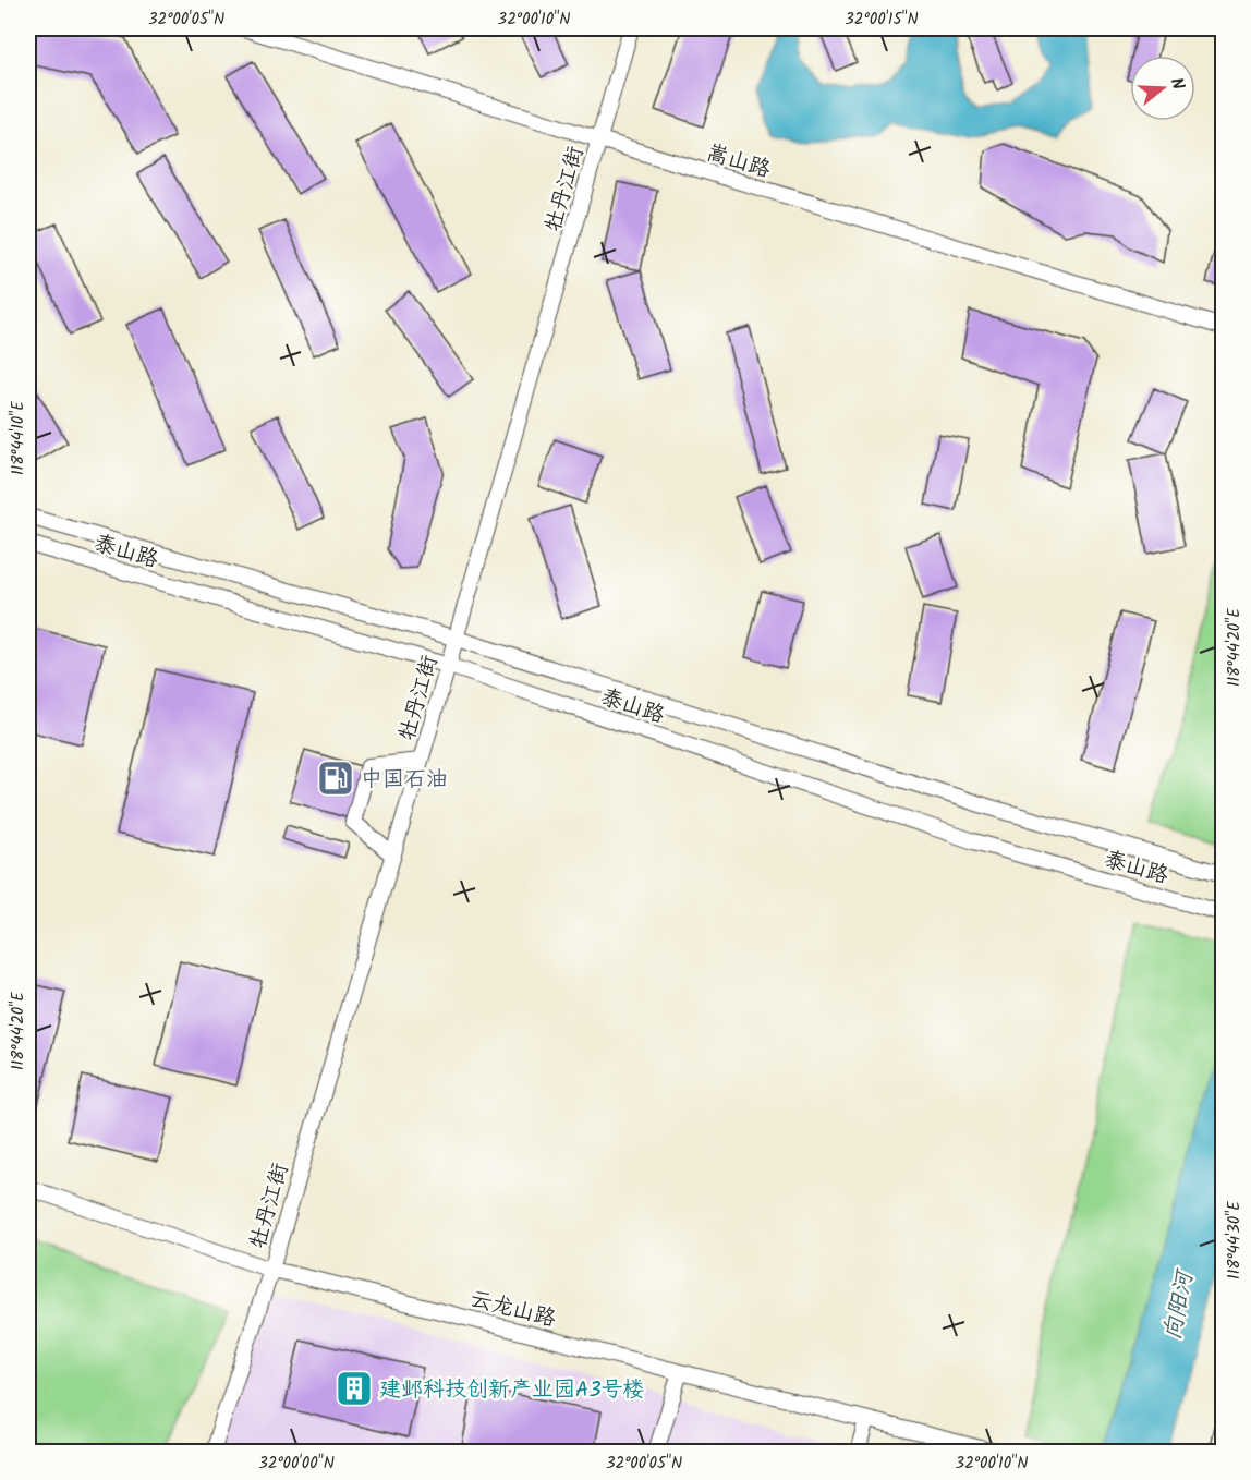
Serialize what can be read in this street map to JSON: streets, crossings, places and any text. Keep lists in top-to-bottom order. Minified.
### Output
{"streets":{"street":["嵩山路","牡丹江街","泰山路","云龙山路"]},"crossings":[["嵩山路","牡丹江街"],["牡丹江街","泰山路"],["牡丹江街","云龙山路"]],"water":["向阳河"],"places":{"fuel station":["中国石油"],"building":["建邺科技创新产业园A3号楼"]},"north":"right","coordinates":["32°00'05\"N","32°00'10\"N","32°00'15\"N","118°44'10\"E","118°44'20\"E","118°44'30\"E","32°00'00\"N"]}
